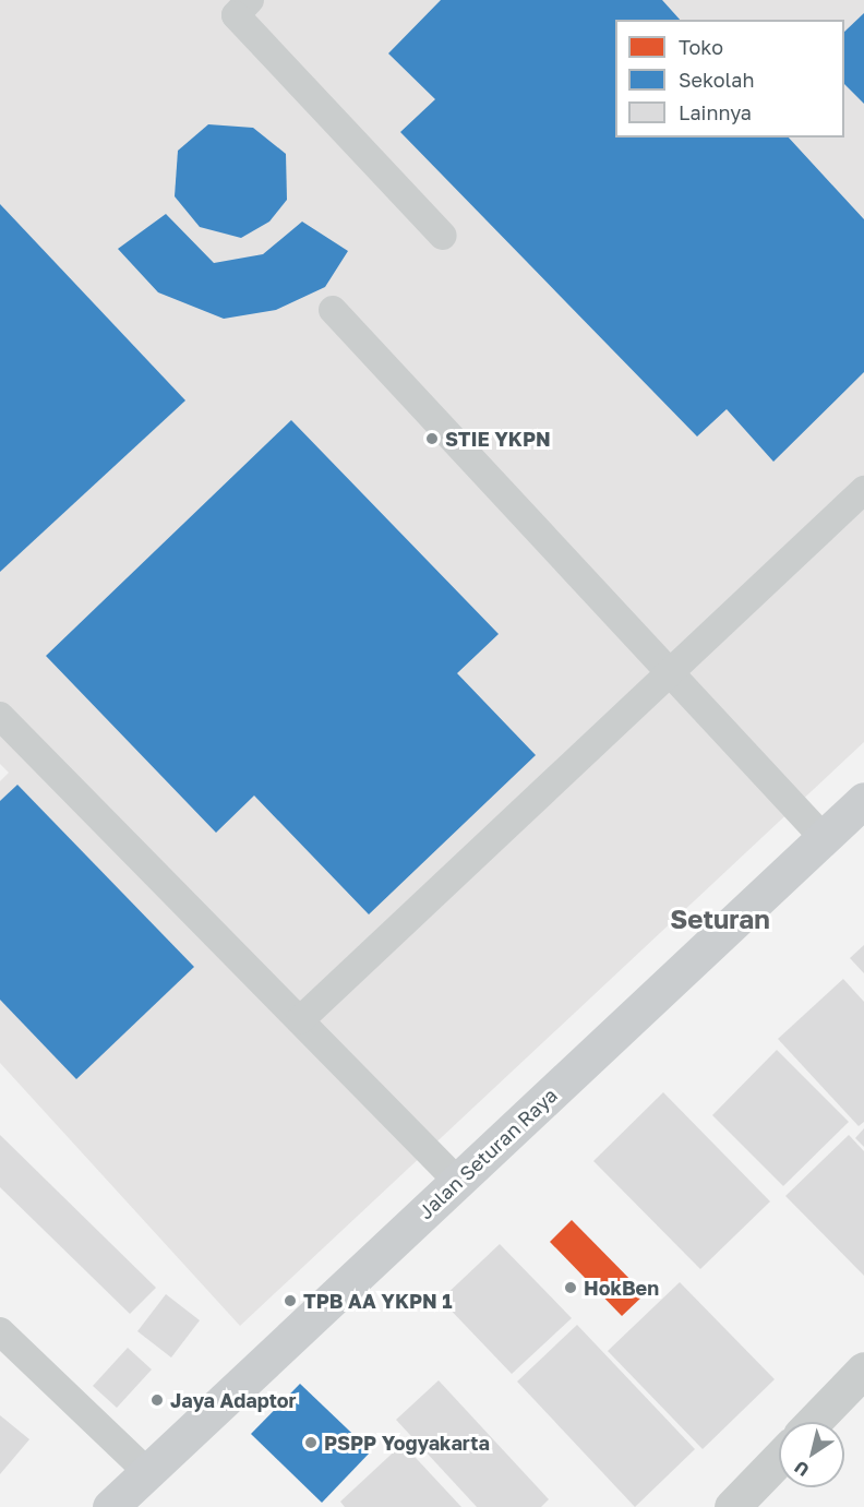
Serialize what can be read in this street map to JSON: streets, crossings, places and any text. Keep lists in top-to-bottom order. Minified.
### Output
{"streets":{"main road":["Jalan Seturan Raya"]},"districts":["Seturan"],"places":["STIE YKPN","HokBen","TPB AA YKPN 1","Jaya Adaptor","PSPP Yogyakarta"],"legend":["Toko","Sekolah","Lainnya"],"north":"bottom left"}
